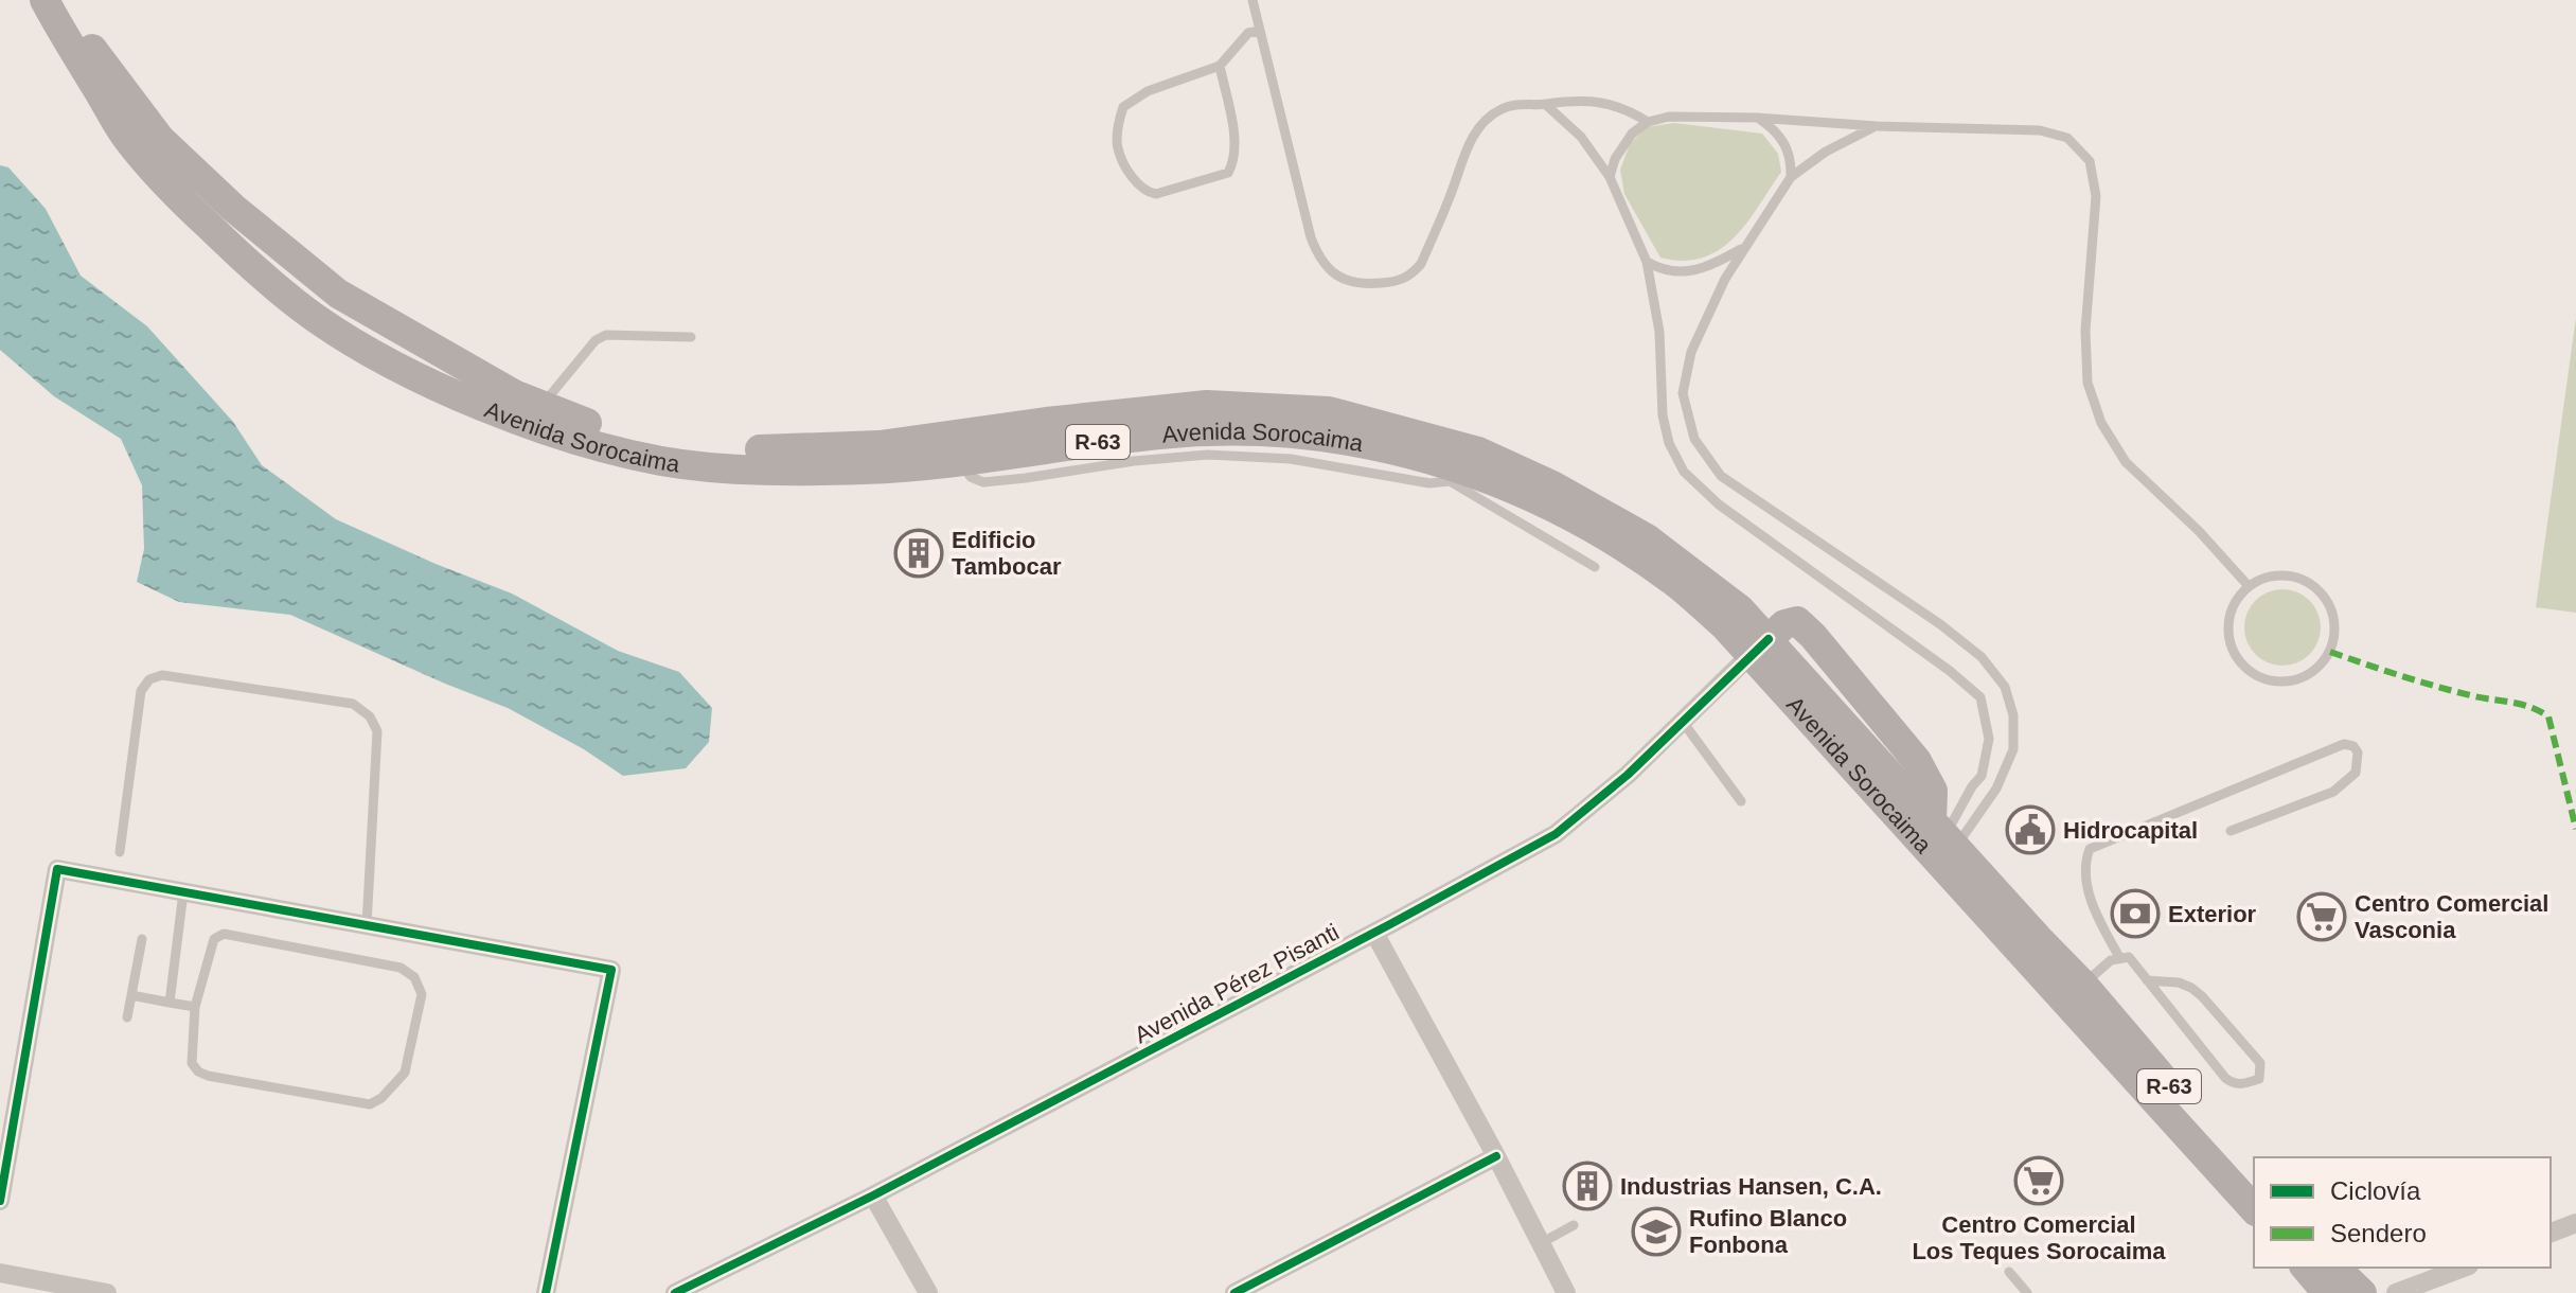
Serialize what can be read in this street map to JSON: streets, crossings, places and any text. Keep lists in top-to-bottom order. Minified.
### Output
{"streets":{"main road":["Avenida Sorocaima","R-63"],"street":["Avenida Pérez Pisanti"]},"crossings":[["Avenida Sorocaima","Avenida Pérez Pisanti"]],"places":{"building":["Edificio Tambocar","Industrias Hansen, C.A."],"public building":["Hidrocapital"],"bank":["Exterior"],"supermarket":["Centro Comercial Vasconia","Centro Comercial Los Teques Sorocaima"],"school or university":["Rufino Blanco Fonbona"]},"legend":["Ciclovía","Sendero"]}
